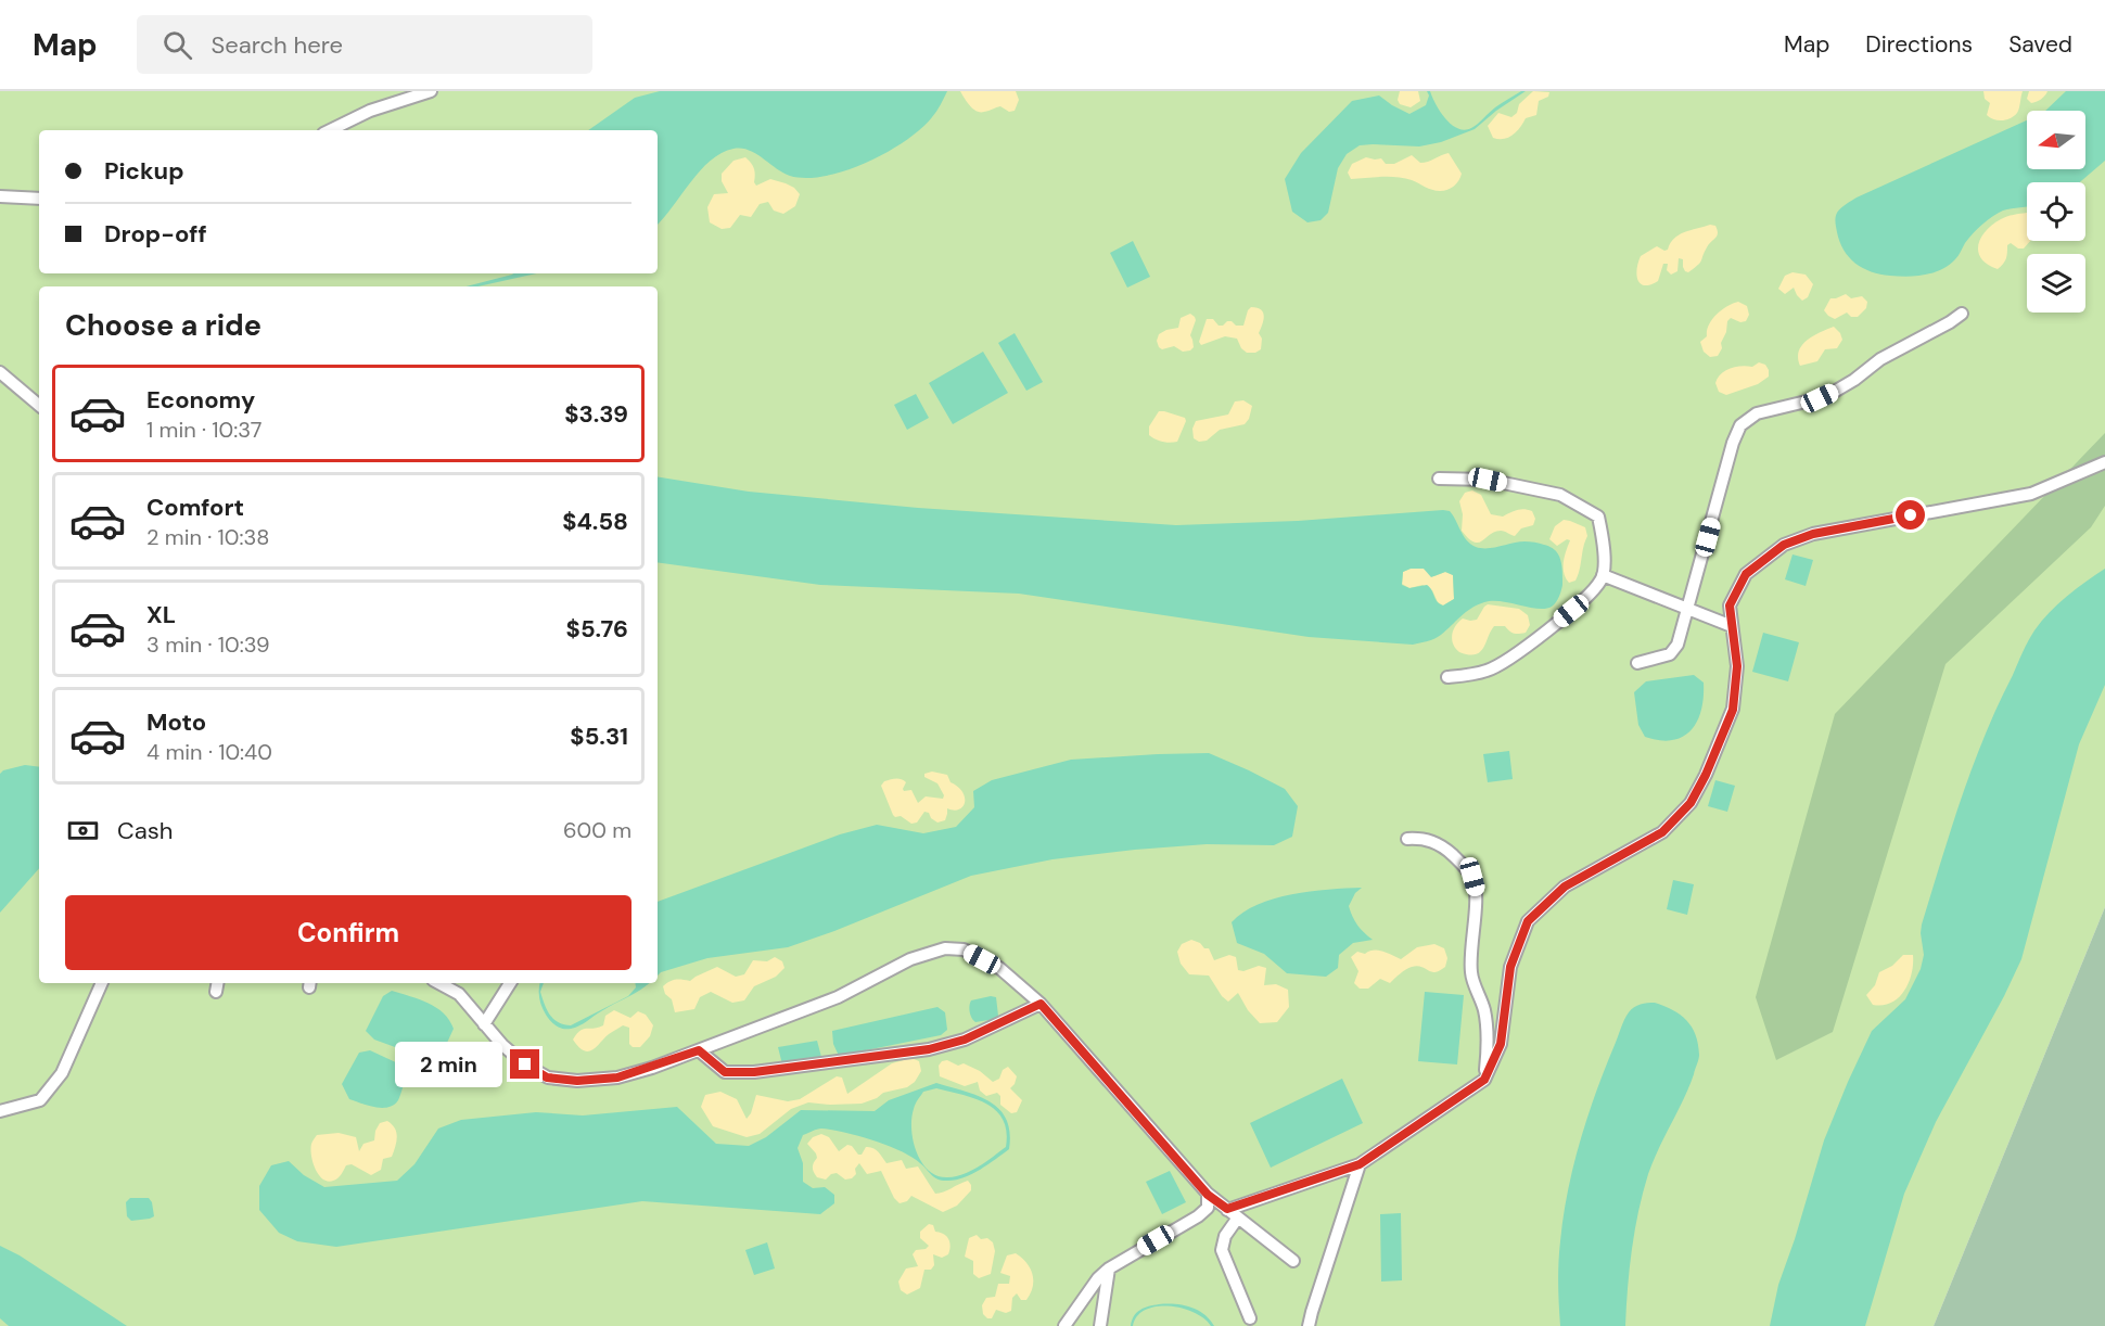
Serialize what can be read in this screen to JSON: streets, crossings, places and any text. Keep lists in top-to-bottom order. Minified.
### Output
{"north":"left","page":{"header":"Map","search":"Search here","nav":["Map","Directions","Saved"],"banner":["Pickup","Drop-off"],"heading":"Choose a ride","list":[{"name":"Economy","note":"1 min · 10:37","value":"$3.39"},{"name":"Comfort","note":"2 min · 10:38","value":"$4.58"},{"name":"XL","note":"3 min · 10:39","value":"$5.76"},{"name":"Moto","note":"4 min · 10:40","value":"$5.31"}],"pay":["Cash","600 m"],"buttons":"Confirm","bubble":"2 min"}}
